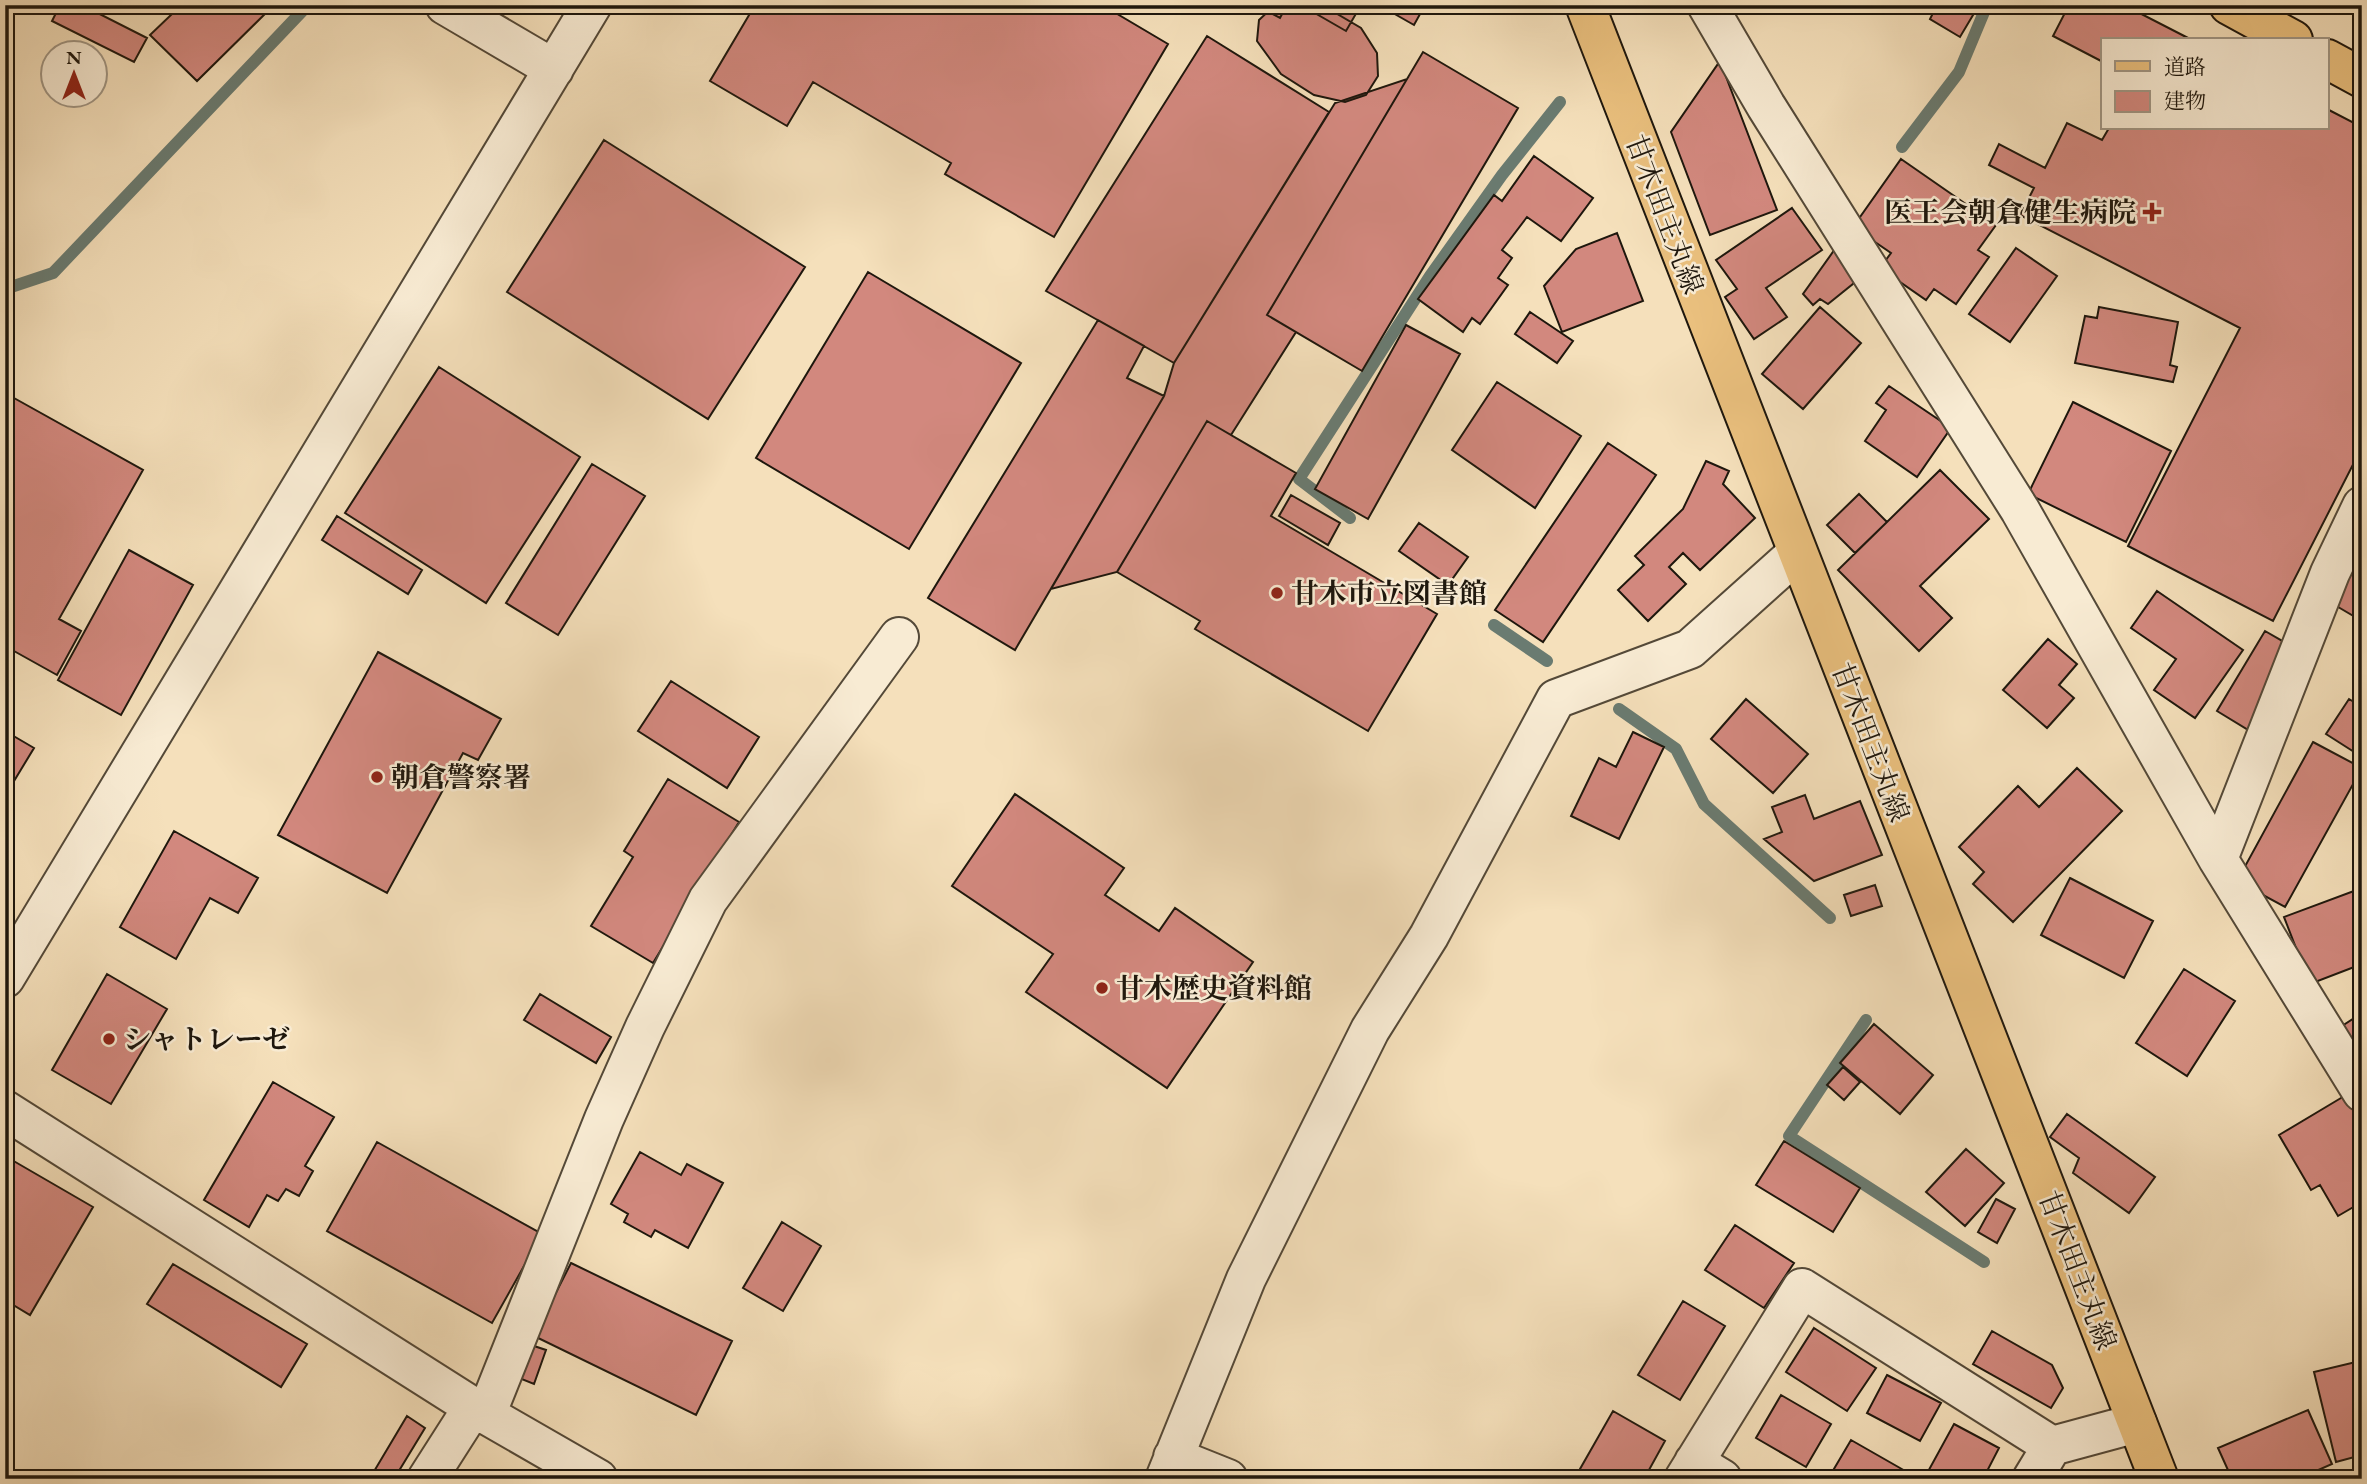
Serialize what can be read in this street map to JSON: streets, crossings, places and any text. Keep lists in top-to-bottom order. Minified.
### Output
{"streets":{"main road":["甘木田主丸線"]},"places":{"health":["医王会朝倉健生病院"],"other":["甘木市立図書館","朝倉警察署","甘木歴史資料館","シャトレーゼ"]},"legend":["道路","建物"],"north":"top"}
